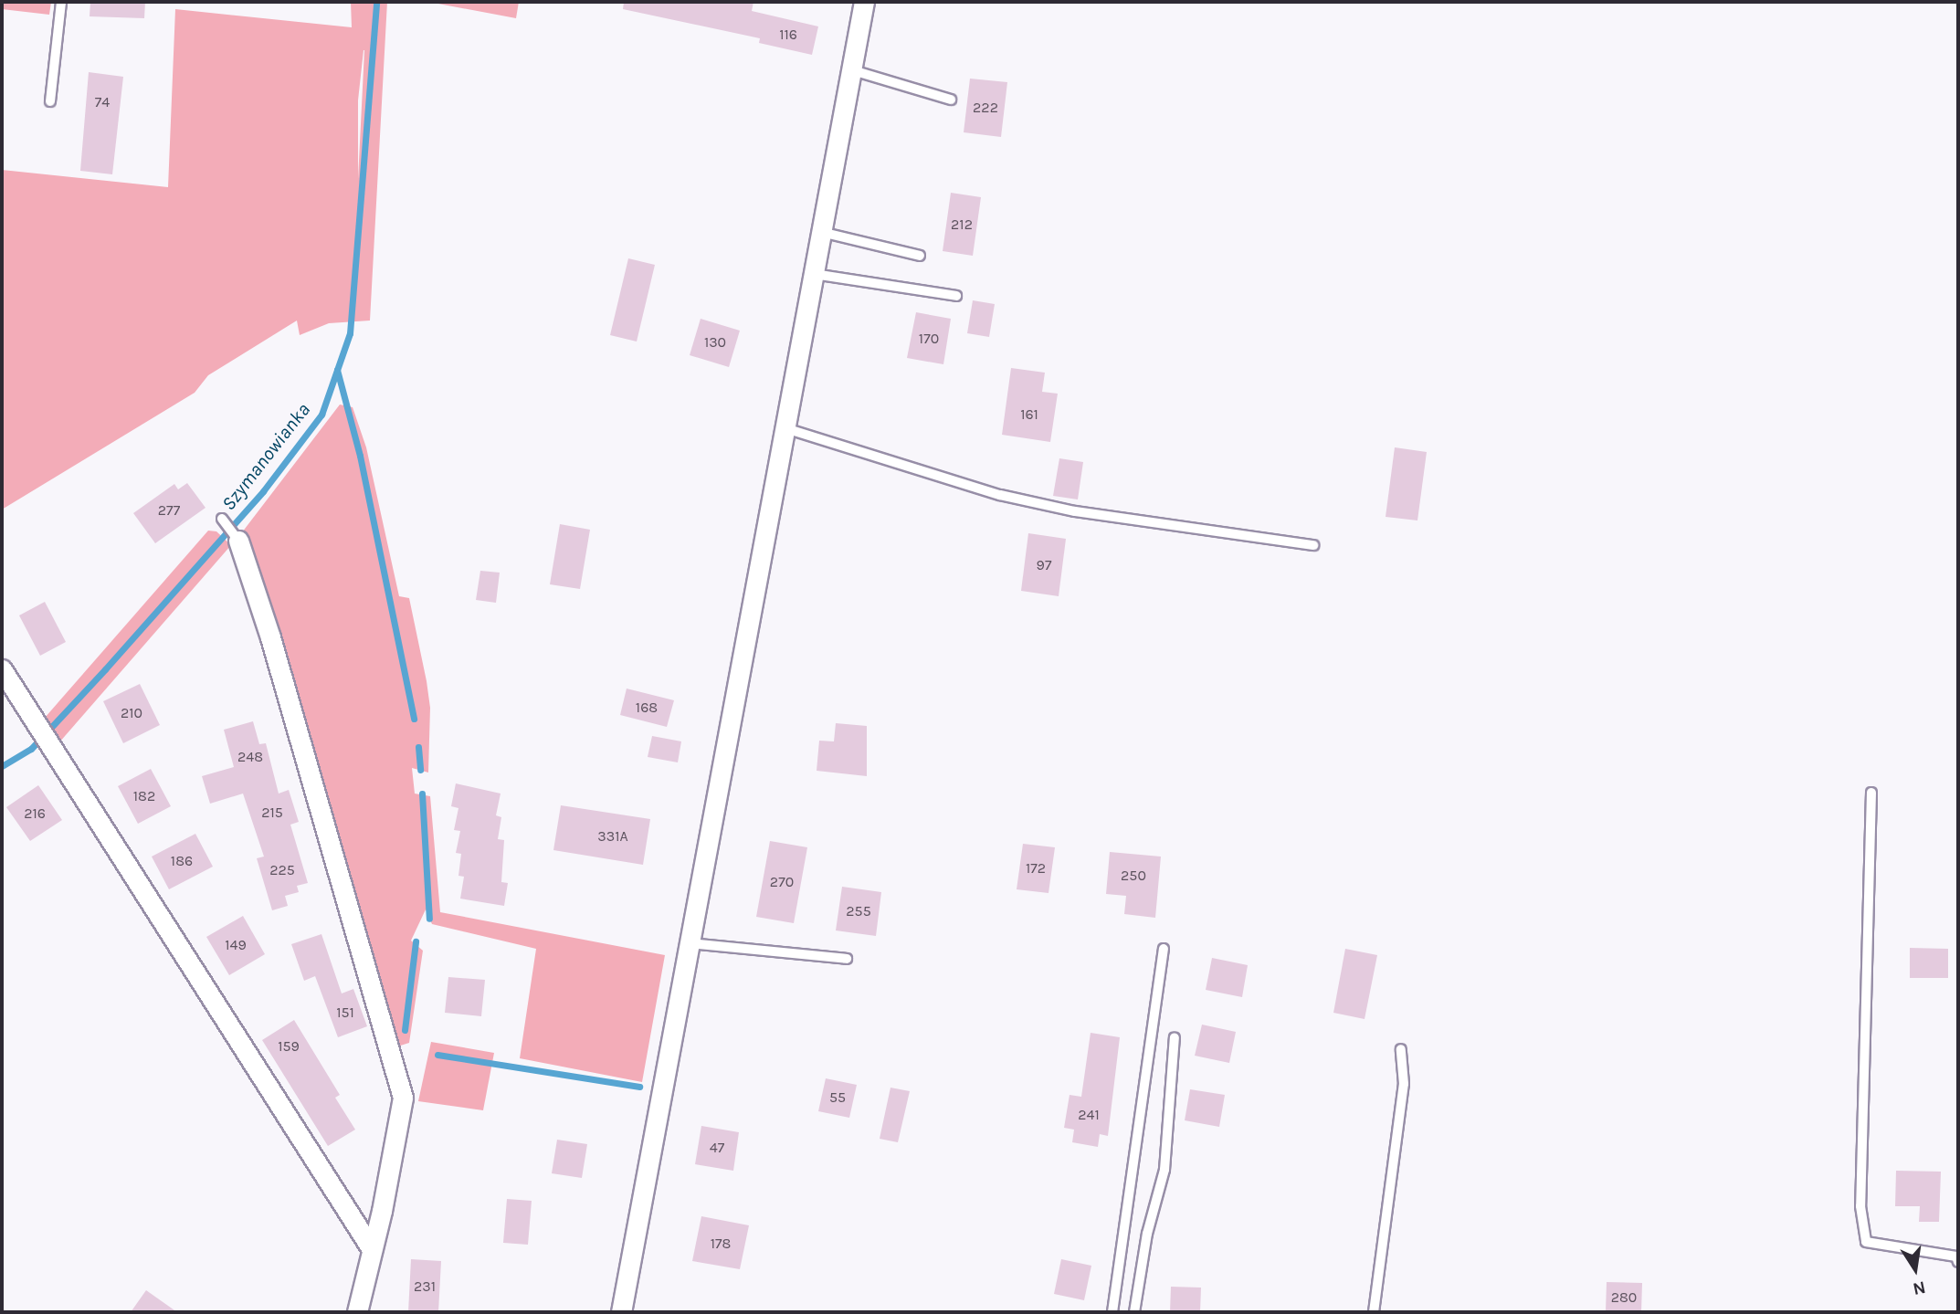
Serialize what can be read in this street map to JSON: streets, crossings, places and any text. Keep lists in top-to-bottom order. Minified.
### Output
{"water":["Szymanowianka"],"house_numbers":["116","74","222","212","170","130","161","277","97","168","210","248","182","215","216","331A","186","172","225","250","270","255","149","151","159","55","241","47","178","231","280"],"north":"bottom"}
